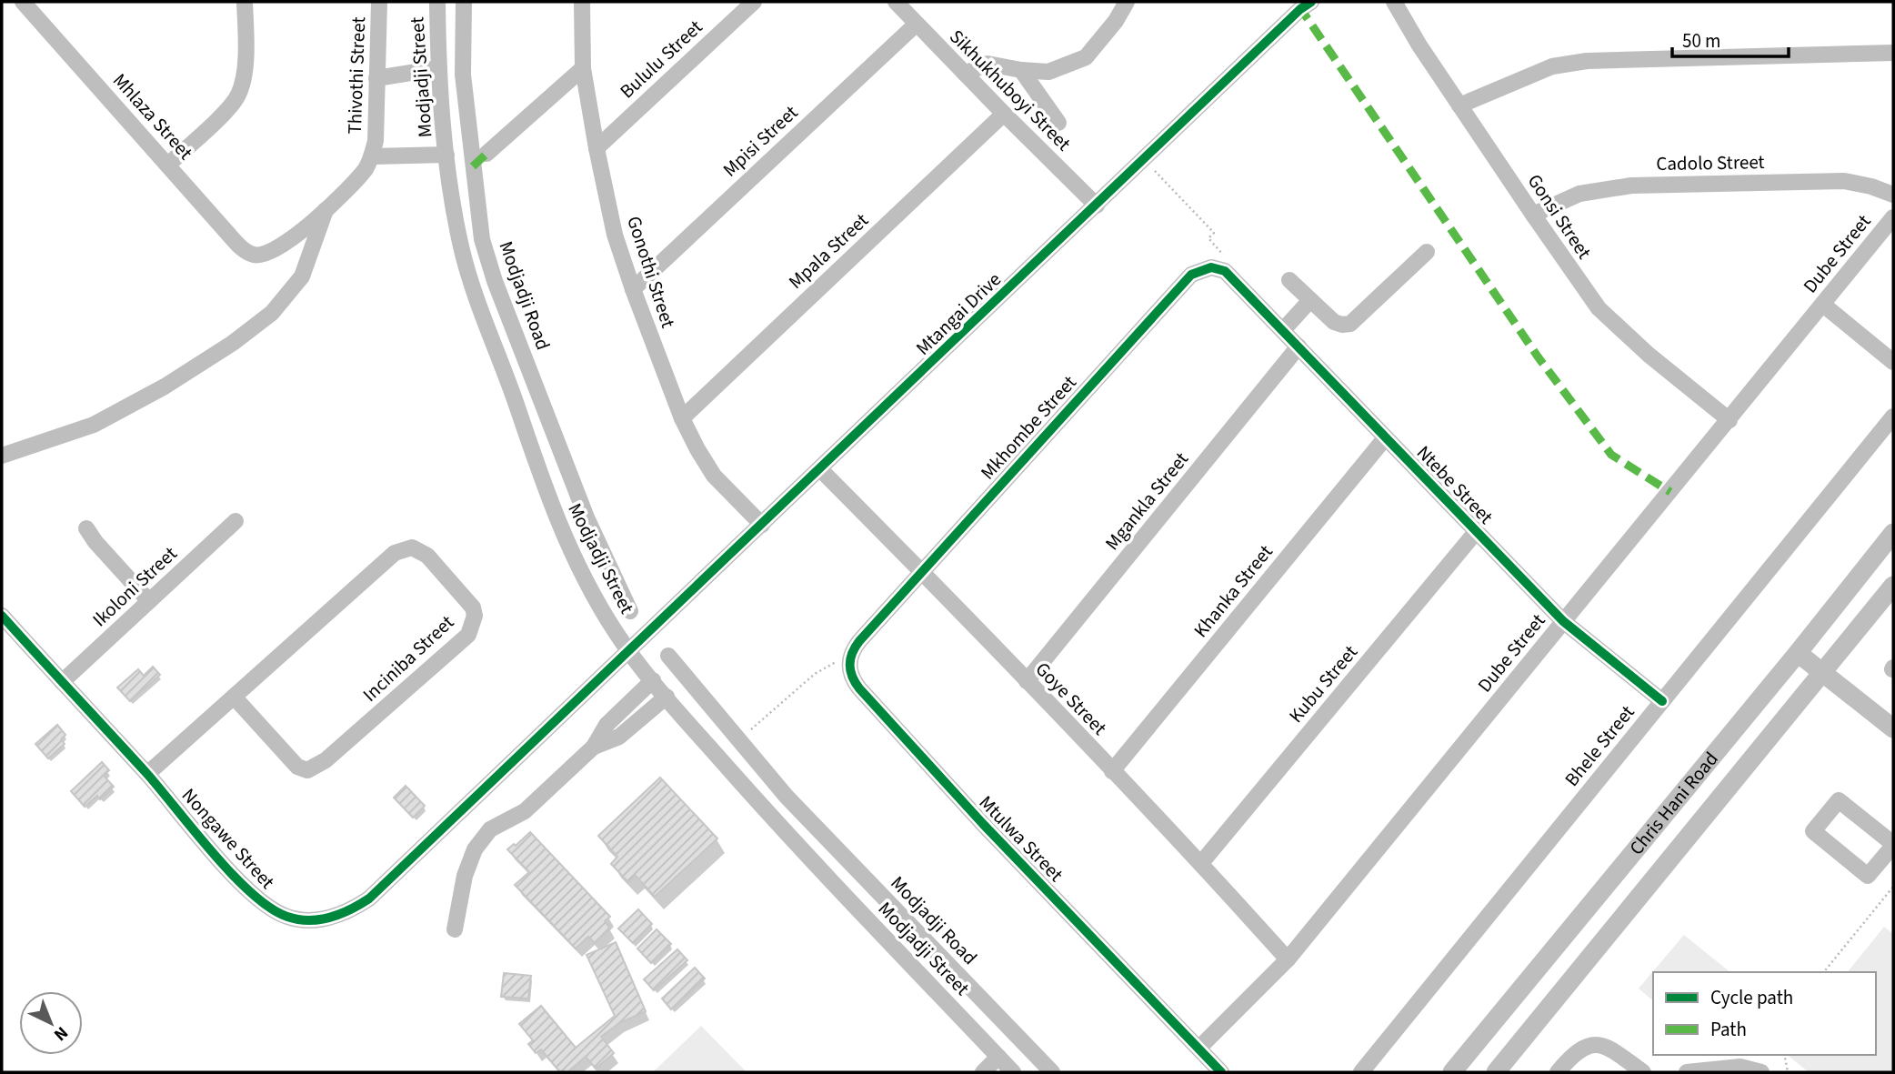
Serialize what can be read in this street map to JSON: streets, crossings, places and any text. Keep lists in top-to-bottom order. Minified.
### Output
{"streets":{"main road":["Chris Hani Road"],"street":["Bululu Street","Thivothi Street","Modjadji Street","Sikhukhuboyi Street","Mhlaza Street","Mpisi Street","Cadolo Street","Gonsi Street","Mpala Street","Dube Street","Gonothi Street","Modjadji Road","Mtangai Drive","Mkhombe Street","Ntebe Street","Mgankla Street","Ikoloni Street","Khanka Street","Inciniba Street","Kubu Street","Goye Street","Bhele Street","Nongawe Street","Mtulwa Street"]},"crossings":[["Bululu Street","Gonothi Street"],["Thivothi Street","Mhlaza Street"],["Modjadji Street","Mtangai Drive"],["Modjadji Street","Nongawe Street"],["Sikhukhuboyi Street","Mpisi Street"],["Sikhukhuboyi Street","Mpala Street"],["Sikhukhuboyi Street","Mtangai Drive"],["Mpisi Street","Gonothi Street"],["Cadolo Street","Gonsi Street"],["Gonsi Street","Dube Street"],["Mpala Street","Gonothi Street"],["Dube Street","Ntebe Street"],["Dube Street","Goye Street"],["Dube Street","Mtulwa Street"],["Gonothi Street","Mtangai Drive"],["Mtangai Drive","Goye Street"],["Mtangai Drive","Nongawe Street"],["Mkhombe Street","Ntebe Street"],["Mkhombe Street","Goye Street"],["Mkhombe Street","Mtulwa Street"],["Ntebe Street","Mgankla Street"],["Ntebe Street","Khanka Street"],["Ntebe Street","Kubu Street"],["Ntebe Street","Bhele Street"],["Mgankla Street","Goye Street"],["Ikoloni Street","Nongawe Street"],["Khanka Street","Goye Street"],["Inciniba Street","Nongawe Street"],["Kubu Street","Goye Street"]],"legend":["Cycle path","Path"],"scale_bar":"50 m","north":"bottom right"}
